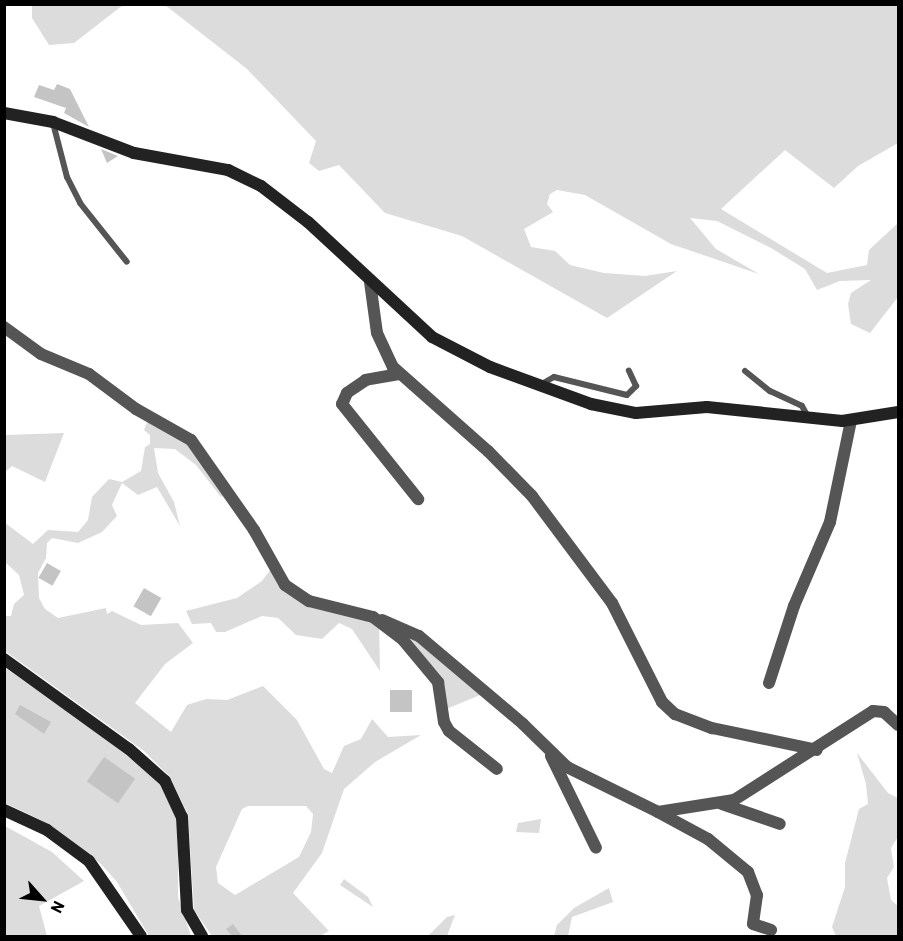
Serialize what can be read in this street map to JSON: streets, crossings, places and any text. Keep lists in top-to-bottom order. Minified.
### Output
{"north":"bottom right"}
